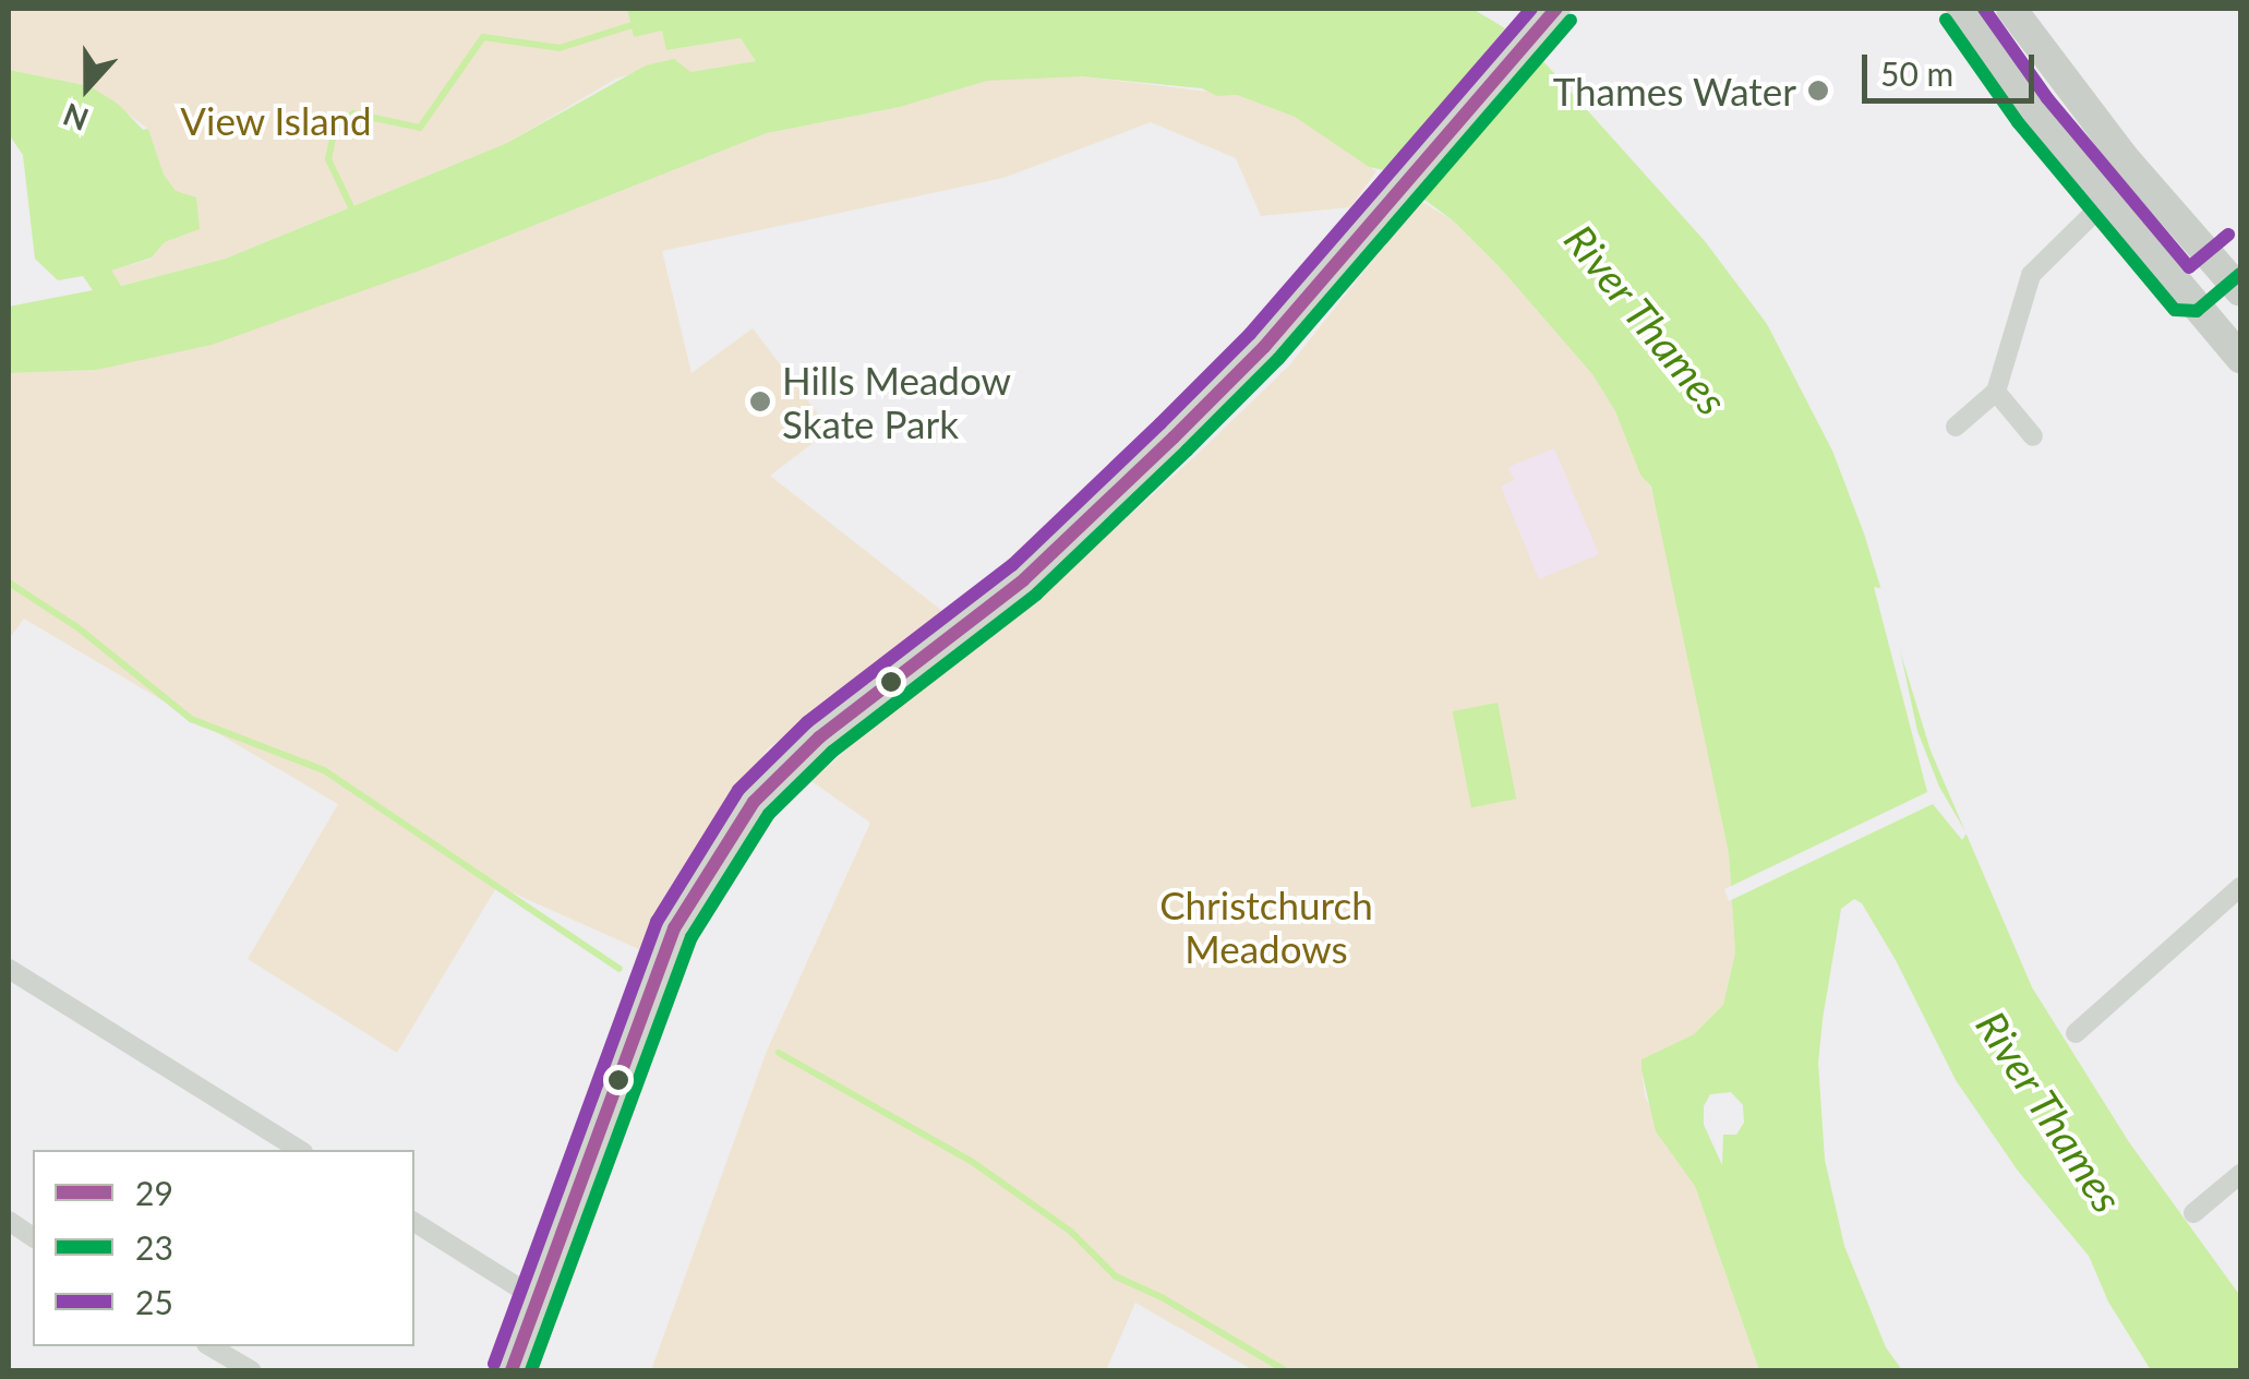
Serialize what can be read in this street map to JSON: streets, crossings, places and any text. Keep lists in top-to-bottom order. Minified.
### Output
{"water":["River Thames"],"parks":["View Island","Christchurch Meadows"],"places":["Thames Water","Hills Meadow Skate Park"],"lines":["transit line 29","transit line 25","transit line 23"],"legend":["29","23","25"],"scale_bar":"50 m","north":"bottom"}
